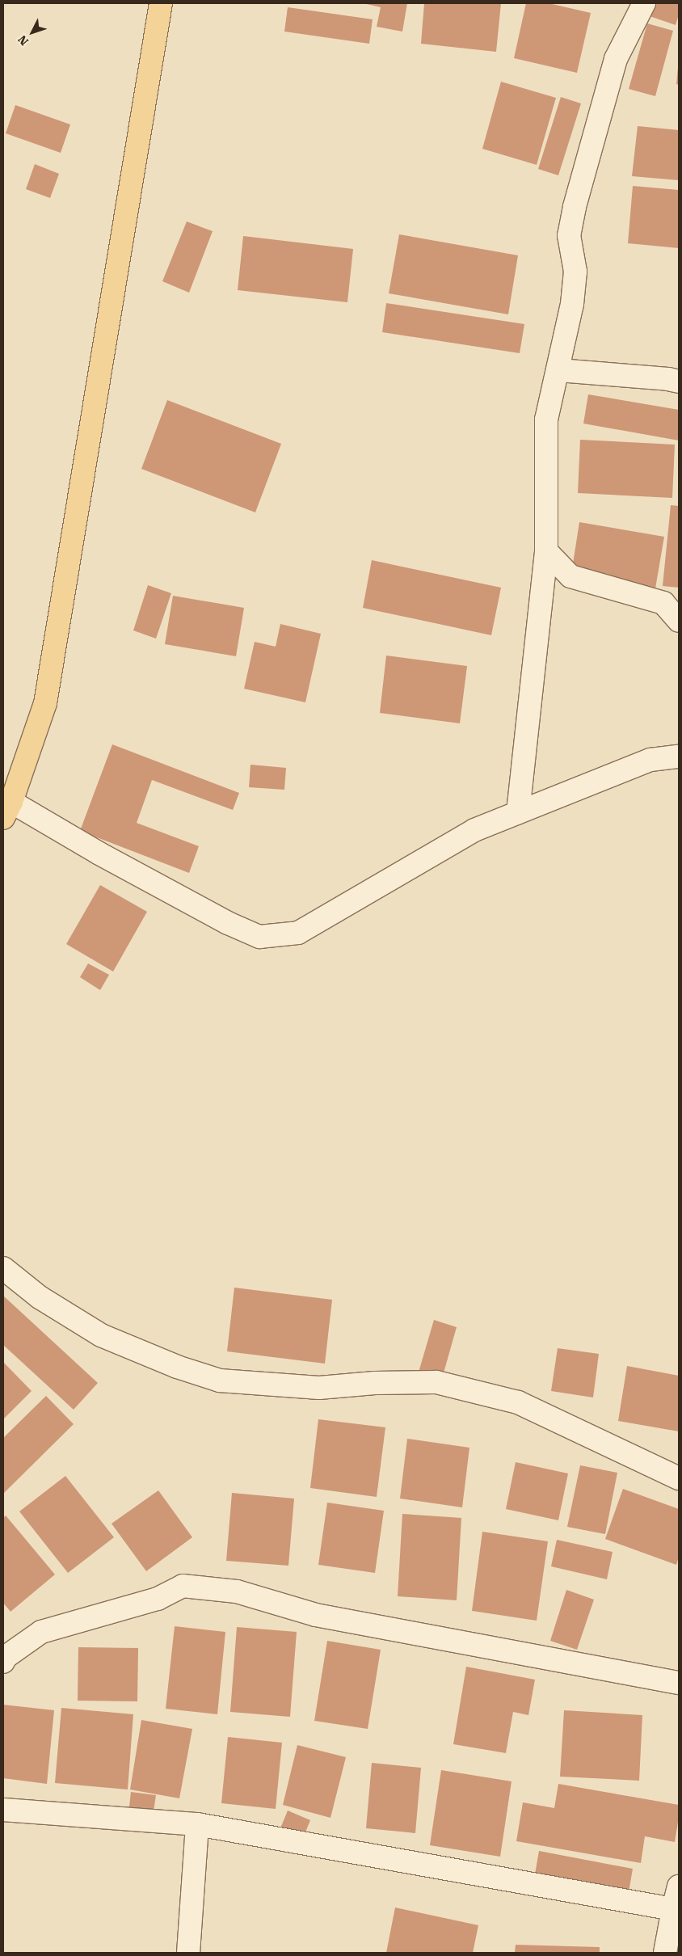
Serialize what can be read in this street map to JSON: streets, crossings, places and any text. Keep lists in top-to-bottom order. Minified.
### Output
{"north":"bottom left"}
